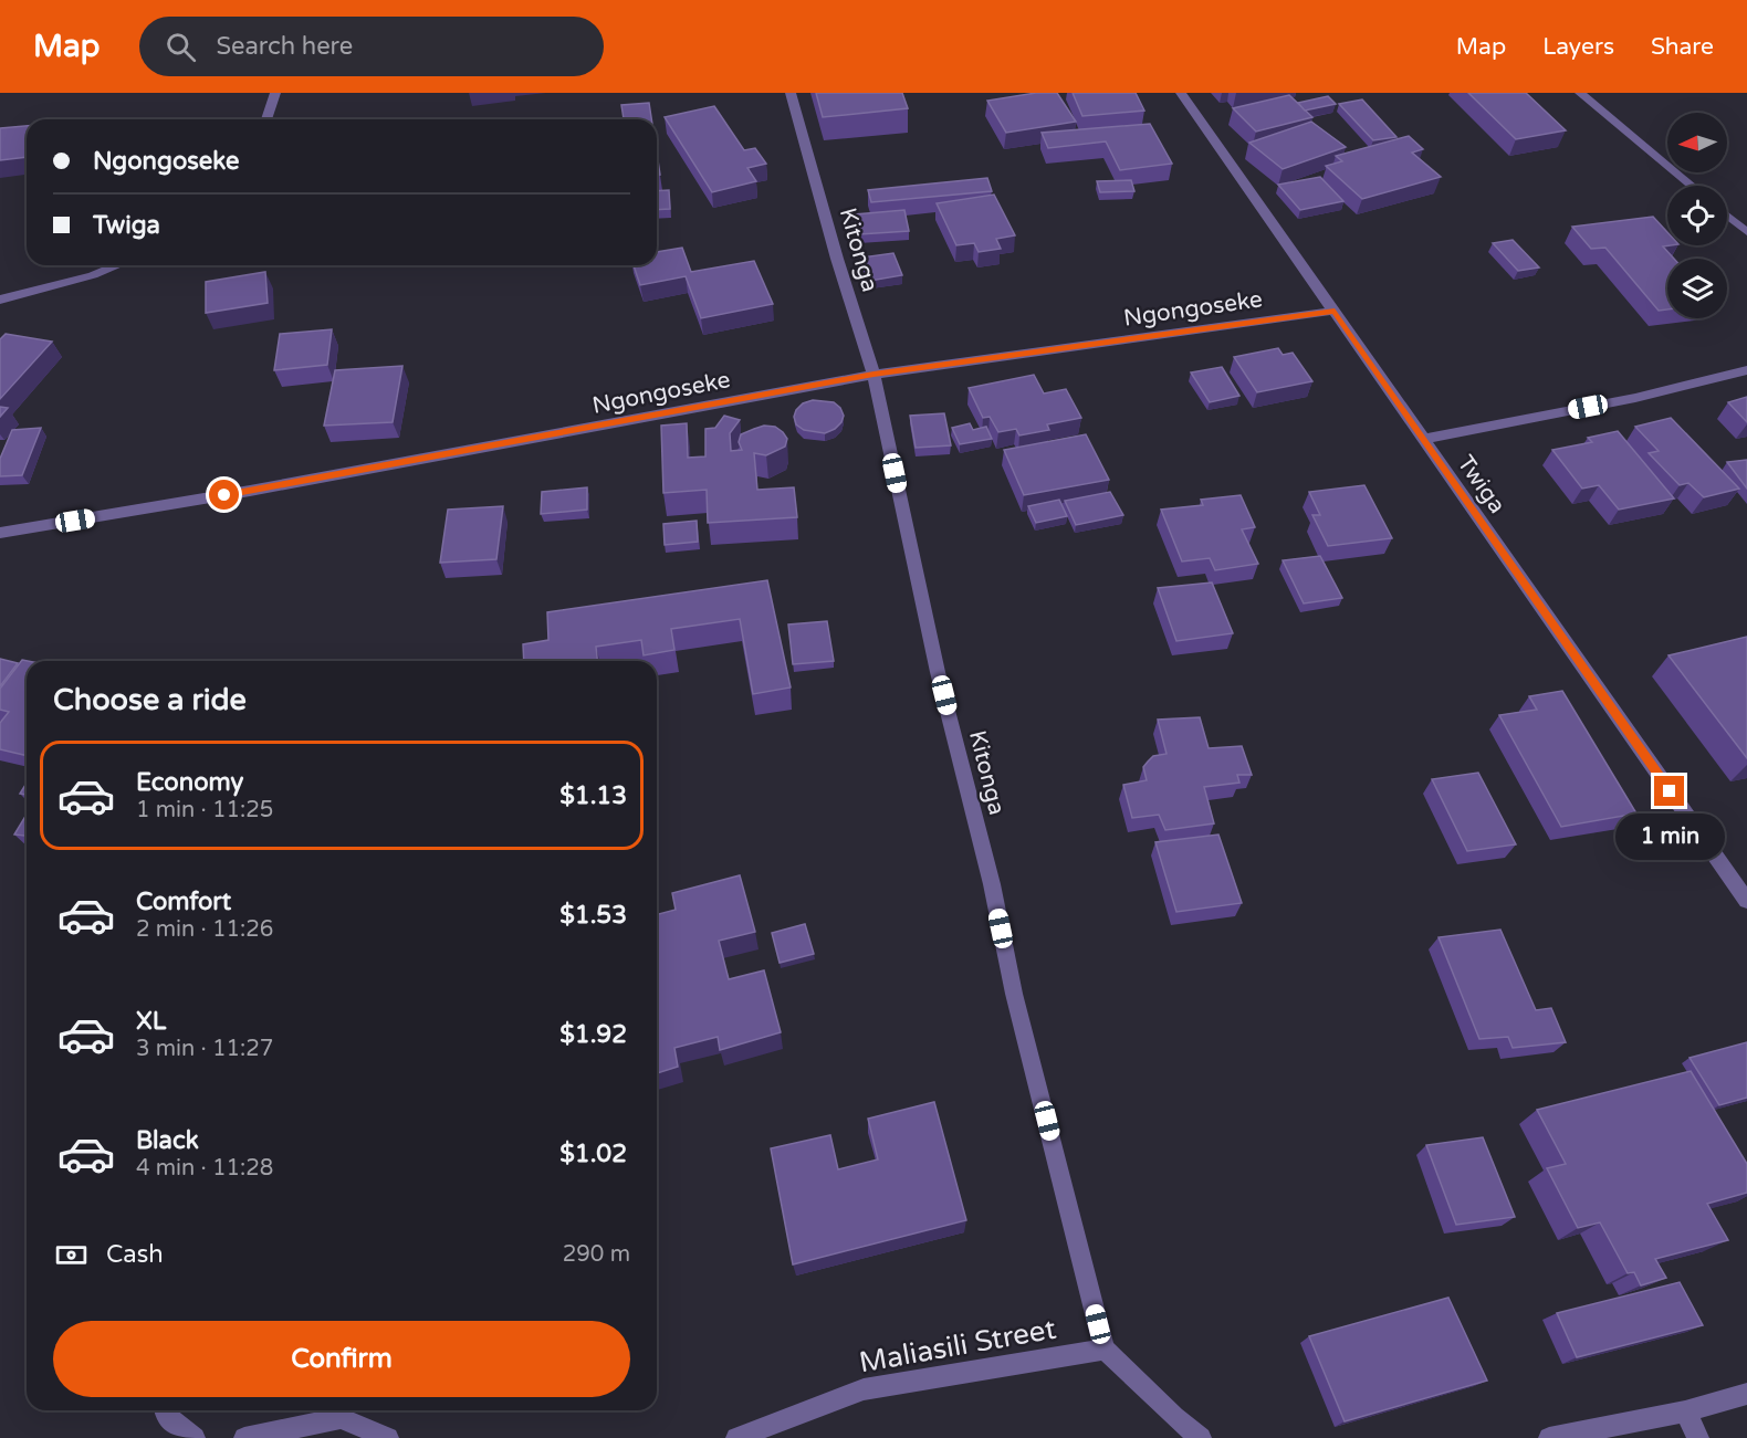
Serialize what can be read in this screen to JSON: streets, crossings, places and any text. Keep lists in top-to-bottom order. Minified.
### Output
{"streets":{"street":["Kitonga","Ngongoseke","Twiga","Maliasili Street"]},"crossings":[["Kitonga","Ngongoseke"],["Kitonga","Maliasili Street"],["Ngongoseke","Twiga"]],"north":"left","page":{"header":"Map","search":"Search here","nav":["Map","Layers","Share"],"banner":["Ngongoseke","Twiga"],"heading":"Choose a ride","list":[{"name":"Economy","note":"1 min · 11:25","value":"$1.13"},{"name":"Comfort","note":"2 min · 11:26","value":"$1.53"},{"name":"XL","note":"3 min · 11:27","value":"$1.92"},{"name":"Black","note":"4 min · 11:28","value":"$1.02"}],"bubble":"1 min","pay":["Cash","290 m"],"buttons":"Confirm"}}
